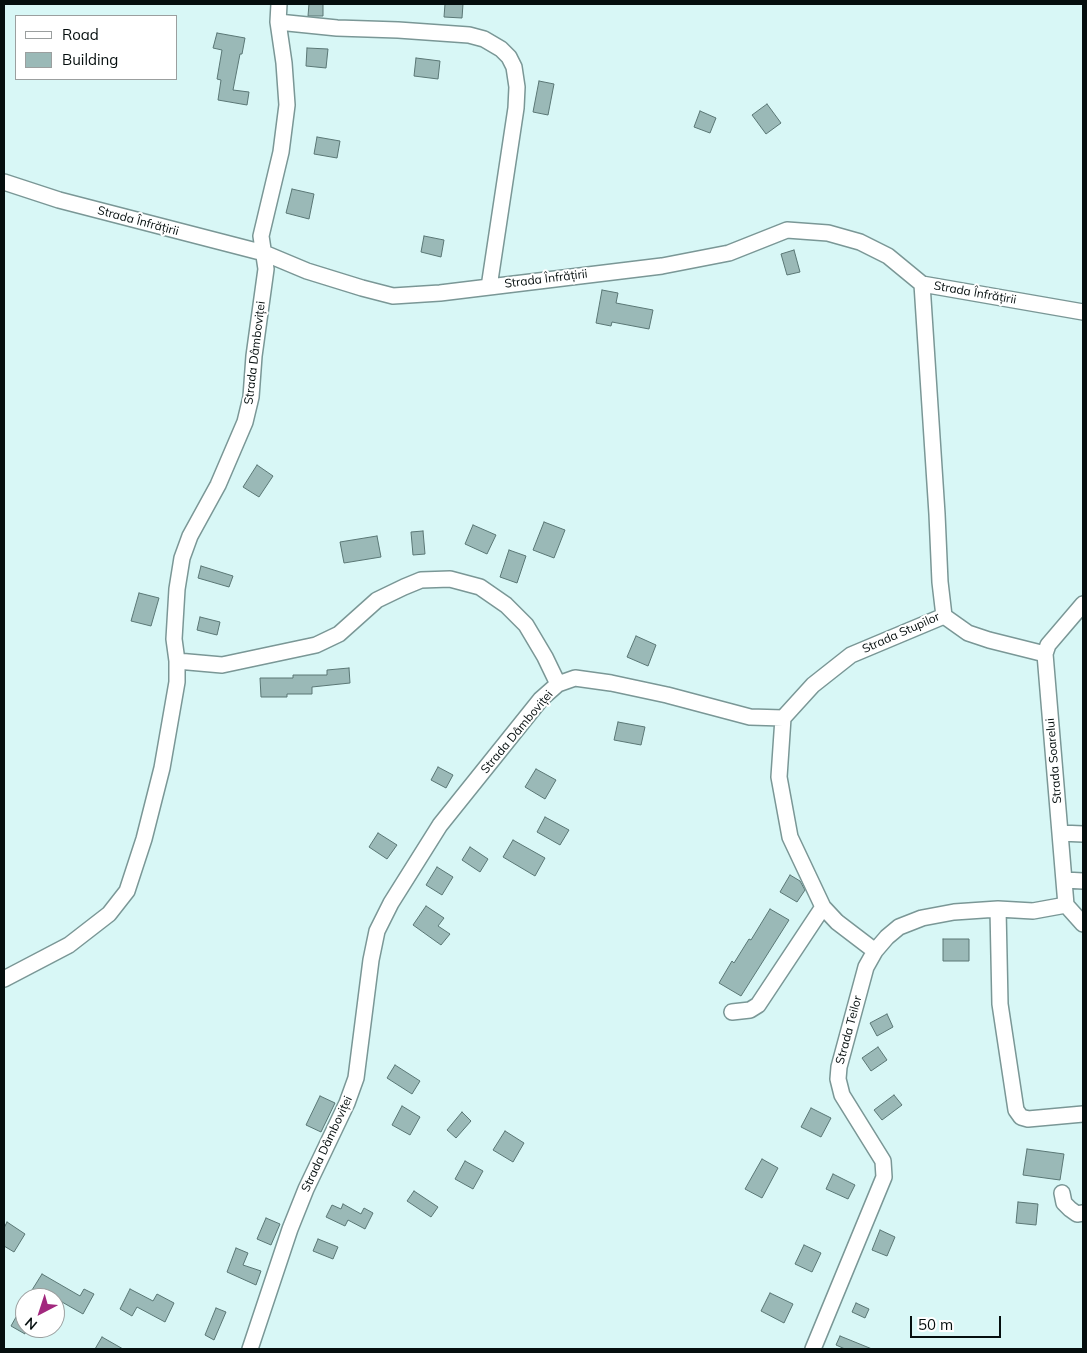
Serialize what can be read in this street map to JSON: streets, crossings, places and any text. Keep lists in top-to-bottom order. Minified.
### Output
{"streets":{"street":["Strada Înfrățirii","Strada Dâmboviței","Strada Stupilor","Strada Soarelui","Strada Teilor"]},"crossings":[["Strada Înfrățirii","Strada Dâmboviței"],["Strada Înfrățirii","Strada Stupilor"],["Strada Soarelui","Strada Teilor"]],"legend":["Road","Building"],"scale_bar":"50 m","north":"bottom left"}
